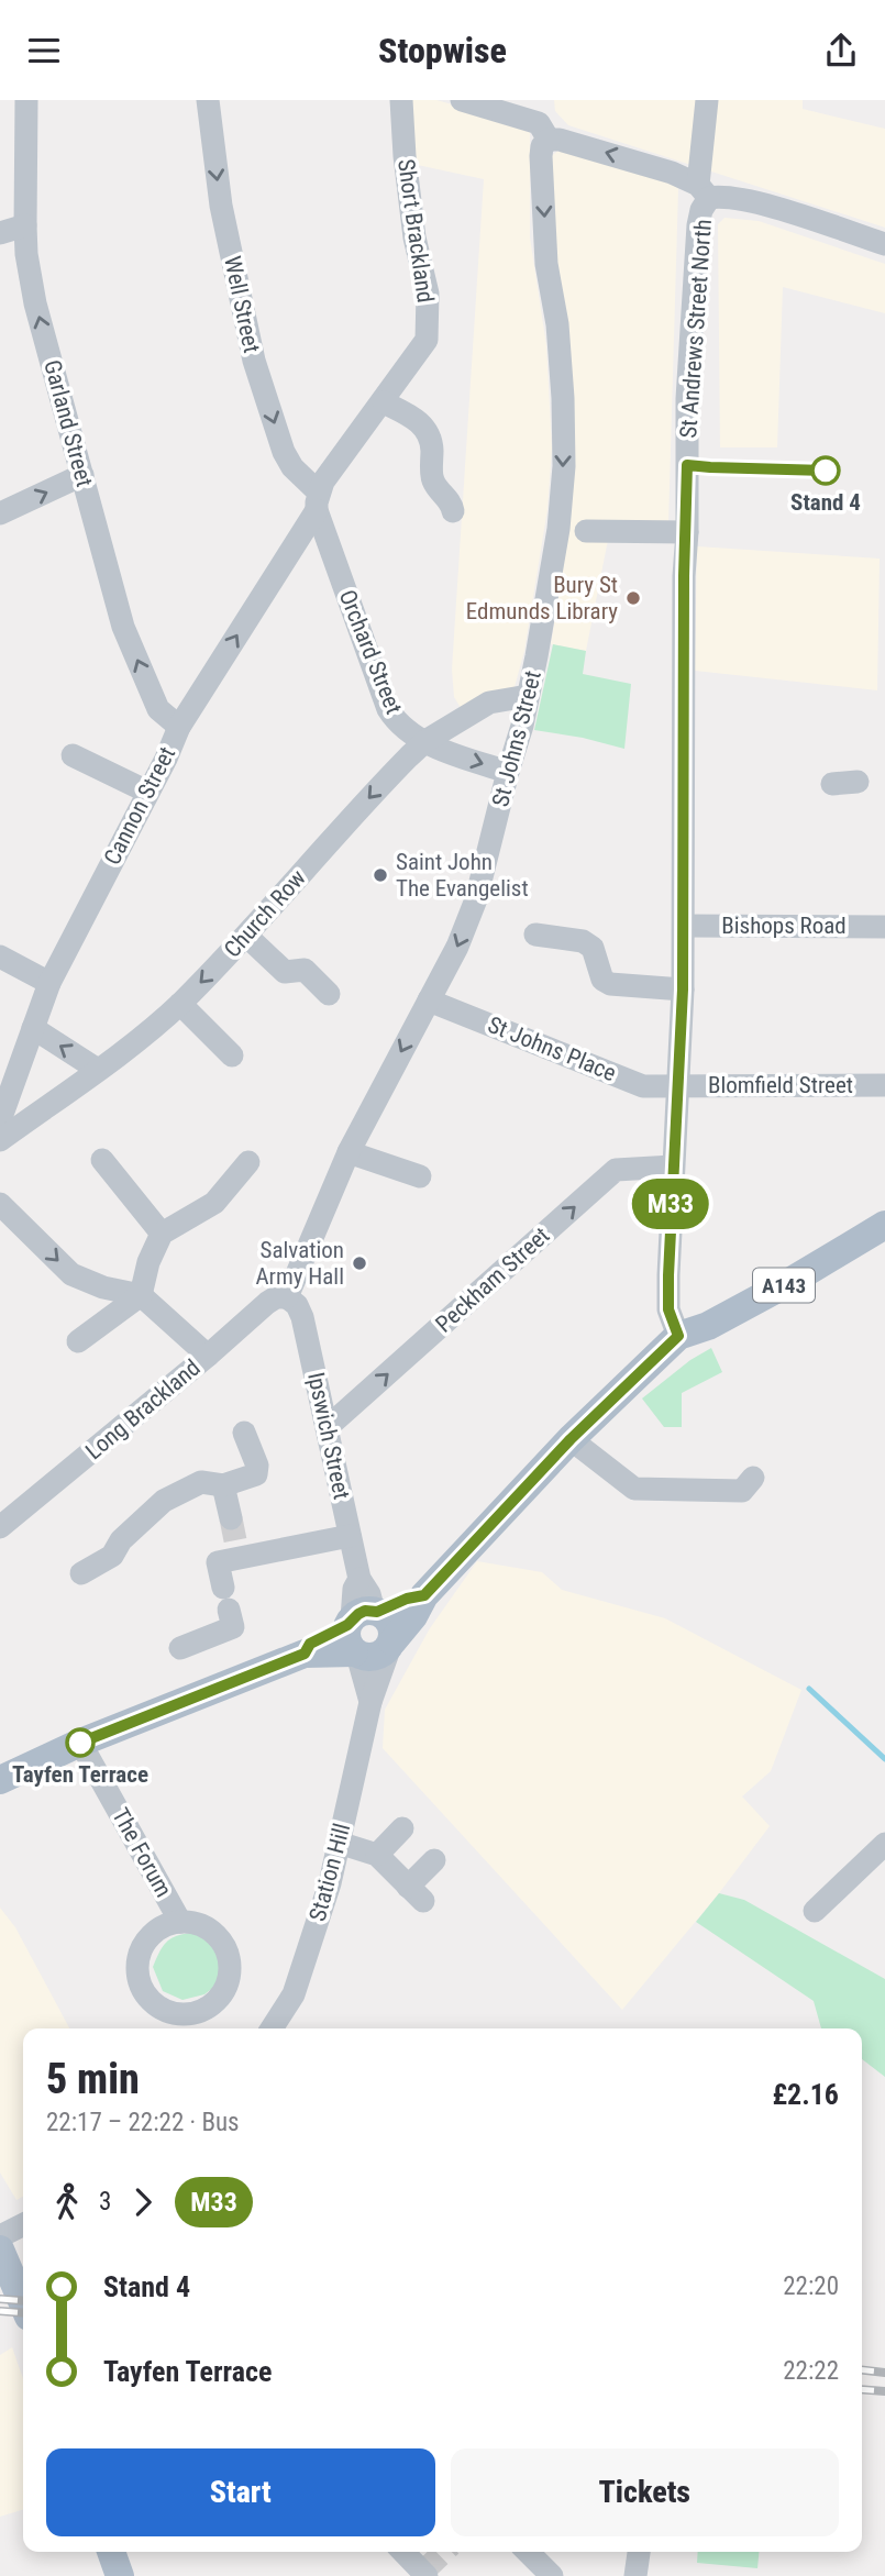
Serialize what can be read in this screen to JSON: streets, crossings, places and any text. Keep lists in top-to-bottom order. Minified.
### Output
{"streets":{"main road":["A143"],"street":["Short Brackland","Well Street","St Andrews Street North","Garland Street","Orchard Street","St Johns Street","Cannon Street","Church Row","Bishops Road","St Johns Place","Blomfield Street","Peckham Street","Long Brackland","Ipswich Street","The Forum","Station Hill"]},"crossings":[["Short Brackland","Well Street"],["Short Brackland","Orchard Street"],["Short Brackland","Cannon Street"],["Well Street","Orchard Street"],["Well Street","Cannon Street"],["St Andrews Street North","Bishops Road"],["St Andrews Street North","St Johns Place"],["St Andrews Street North","Blomfield Street"],["St Andrews Street North","Peckham Street"],["St Andrews Street North","A143"],["Garland Street","Cannon Street"],["Orchard Street","St Johns Street"],["Orchard Street","Cannon Street"],["Orchard Street","Church Row"],["St Johns Street","Church Row"],["St Johns Street","St Johns Place"],["St Johns Street","Long Brackland"],["St Johns Street","Ipswich Street"],["St Johns Place","Blomfield Street"],["Peckham Street","Ipswich Street"],["A143","Ipswich Street"],["A143","The Forum"],["A143","Station Hill"],["Long Brackland","Ipswich Street"],["Ipswich Street","Station Hill"]],"one_way":["Well Street","Garland Street","St Johns Street","Cannon Street","Church Row","Peckham Street"],"places":["Stand 4","Bury St Edmunds Library","Saint John The Evangelist","Salvation Army Hall","Tayfen Terrace"],"lines":["bus line M33"],"page":{"header":"Stopwise","on_map":"M33","heading":["5 min","22:17 – 22:22 · Bus","£2.16"],"legs":["3","M33"],"list":[{"name":"Stand 4","value":"22:20"},{"name":"Tayfen Terrace","value":"22:22"}],"buttons":["Start","Tickets"]}}
